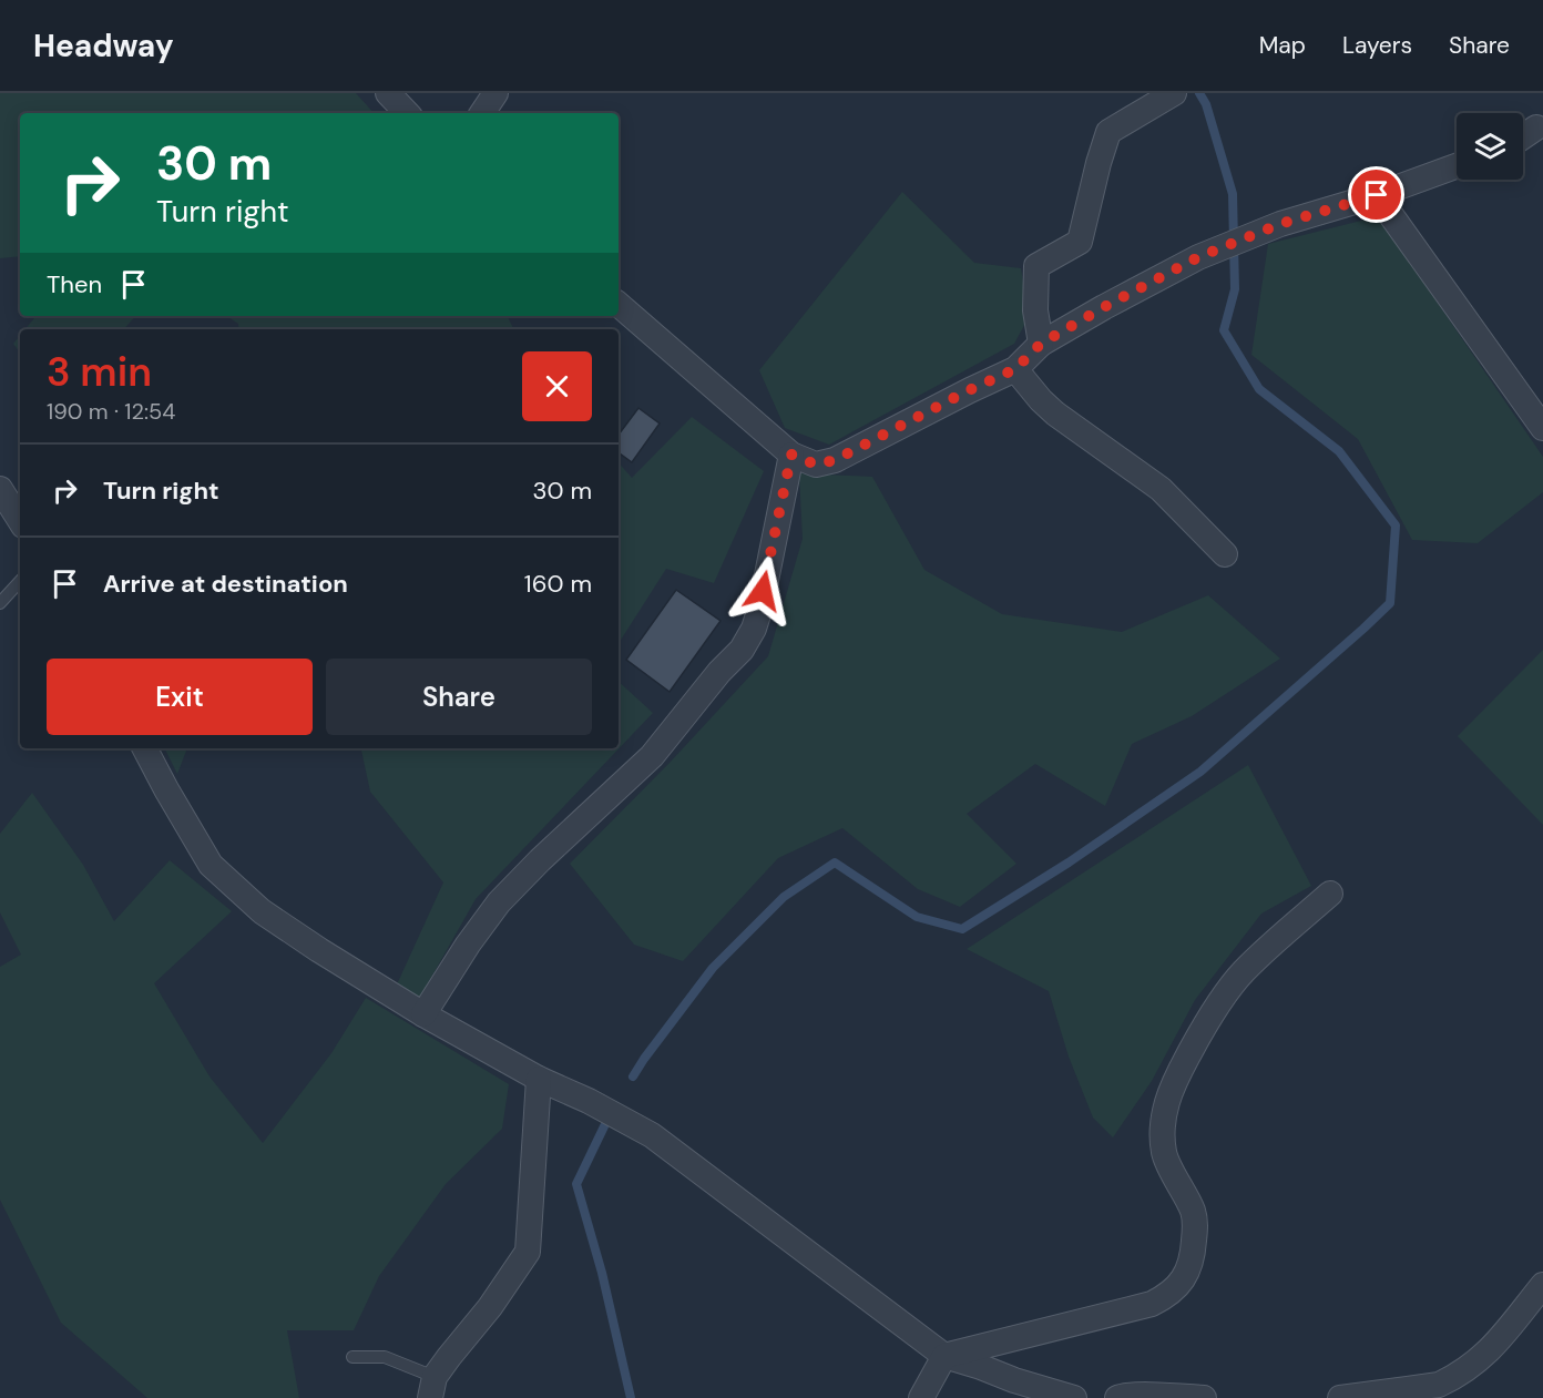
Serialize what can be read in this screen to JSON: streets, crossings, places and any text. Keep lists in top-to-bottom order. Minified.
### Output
{"page":{"header":"Headway","nav":["Map","Layers","Share"],"turn":["30 m","Turn right"],"then":"Then","heading":["3 min","190 m · 12:54"],"list":[{"name":"Turn right","value":"30 m"},{"name":"Arrive at destination","value":"160 m"}],"buttons":["Exit","Share"]}}
